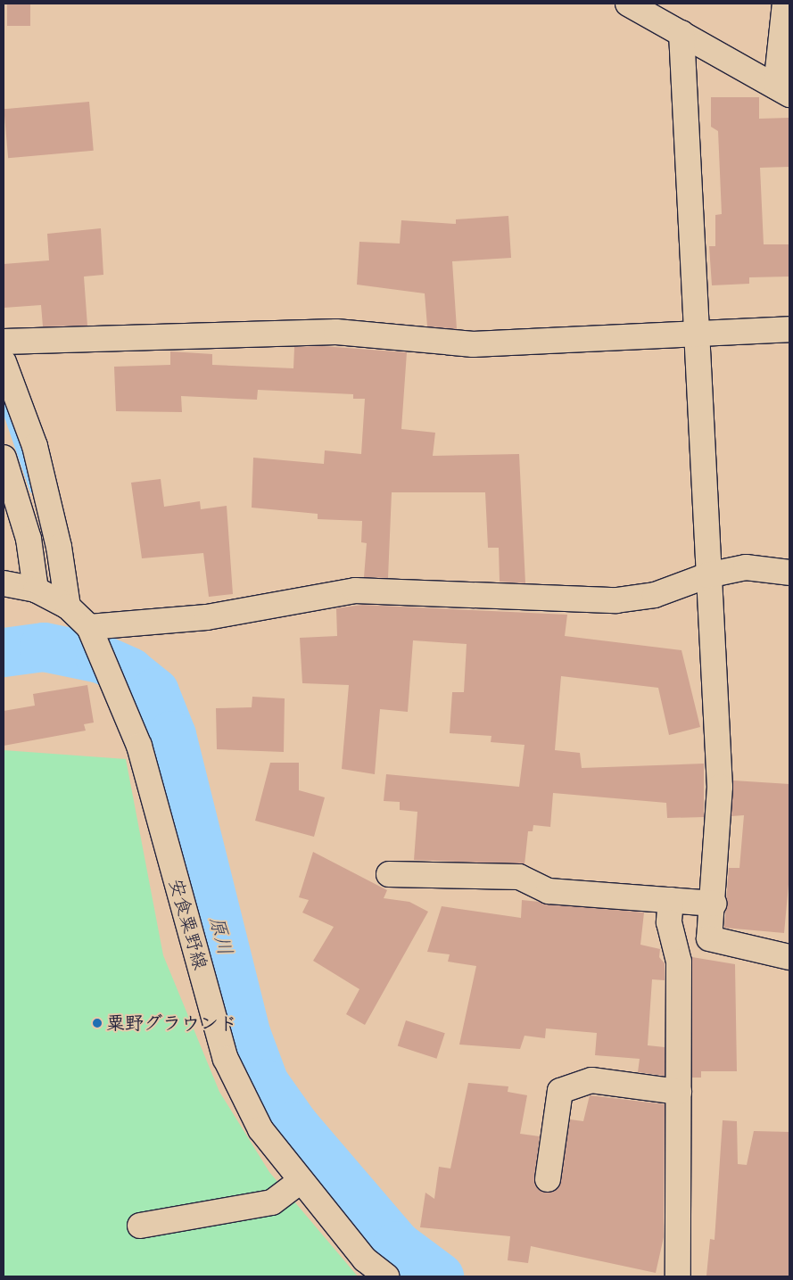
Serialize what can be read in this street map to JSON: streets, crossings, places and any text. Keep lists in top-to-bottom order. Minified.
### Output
{"streets":{"street":["安食粟野線"]},"water":["原川"],"places":["粟野グラウンド"]}
